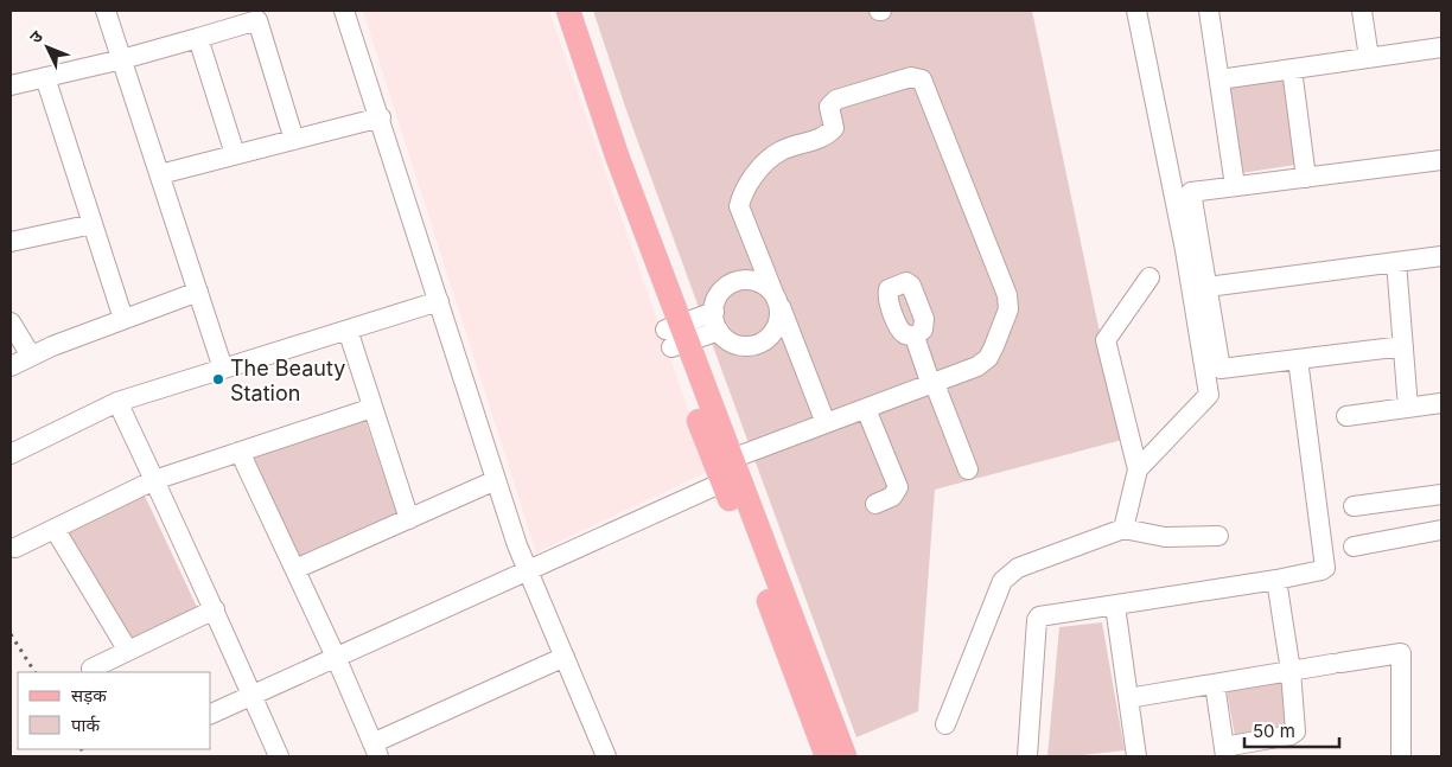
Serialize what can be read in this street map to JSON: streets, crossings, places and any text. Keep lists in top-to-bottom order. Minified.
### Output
{"places":["The Beauty Station"],"legend":["सड़क","पार्क"],"scale_bar":"50 m","north":"top left"}
